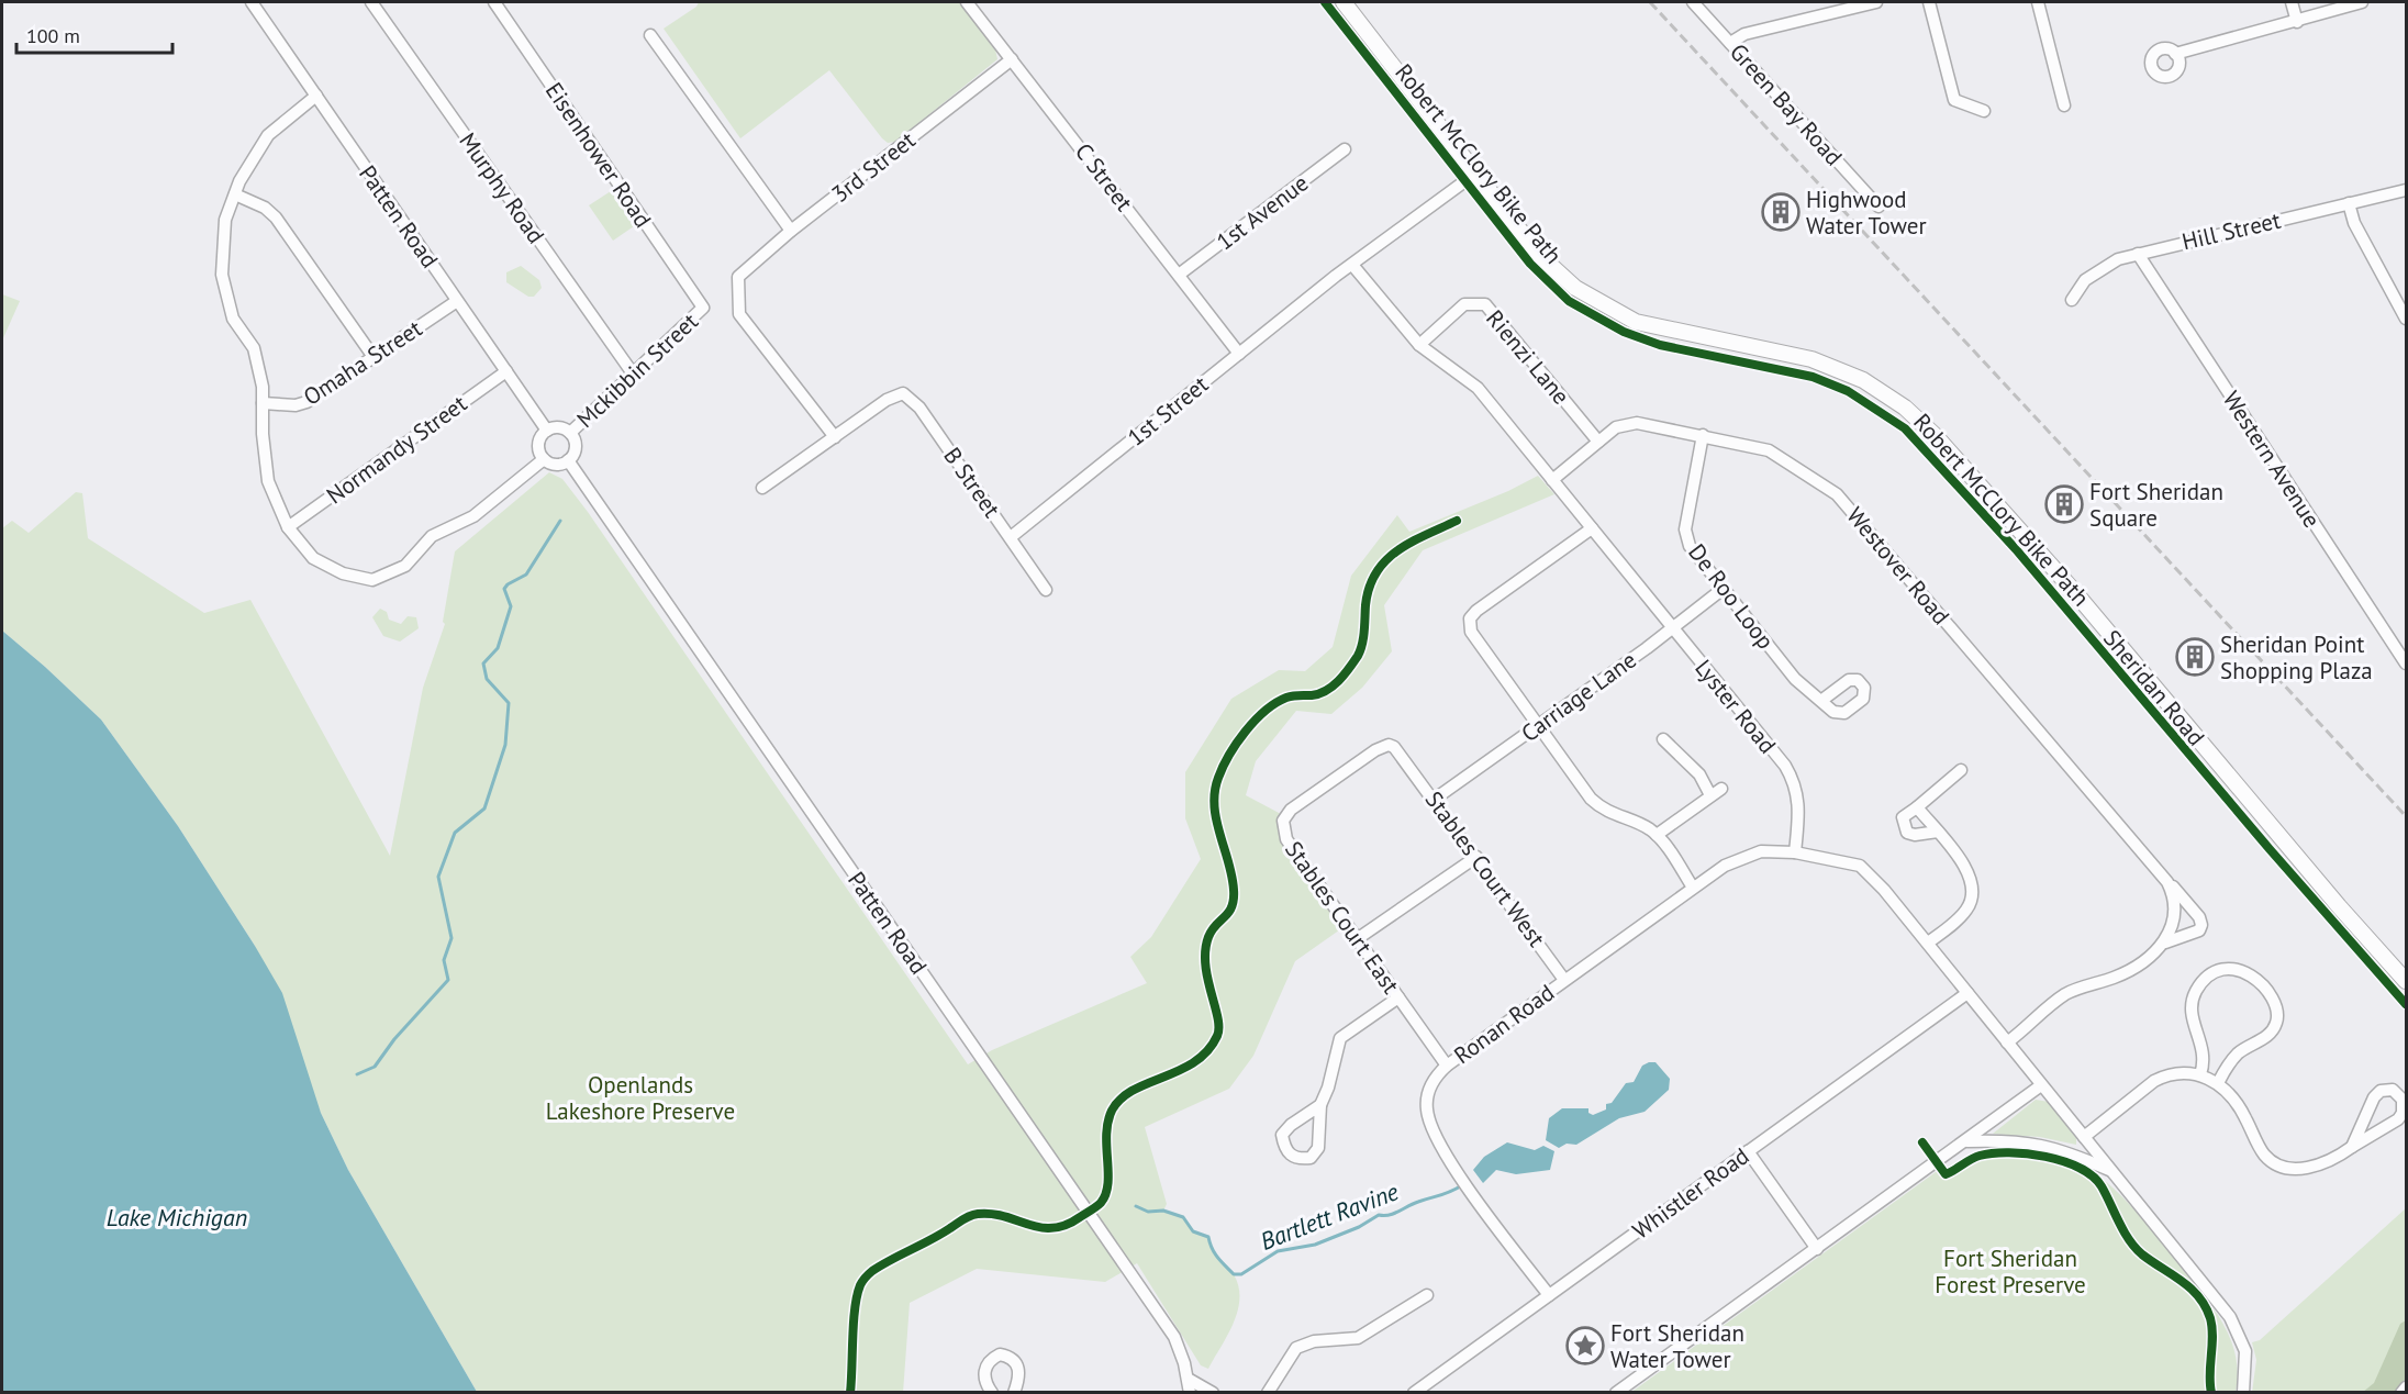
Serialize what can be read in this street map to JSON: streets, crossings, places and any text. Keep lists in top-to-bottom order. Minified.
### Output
{"streets":{"main road":["Sheridan Road"],"street":["Green Bay Road","Eisenhower Road","3rd Street","C Street","Murphy Road","1st Avenue","Patten Road","Hill Street","Rienzi Lane","Omaha Street","Mckibbin Street","1st Street","Normandy Street","Western Avenue","B Street","Westover Road","De Roo Loop","Carriage Lane","Lyster Road","Stables Court West","Stables Court East","Ronan Road","Whistler Road"],"cycle path":["Robert McClory Bike Path"]},"crossings":[["Eisenhower Road","Mckibbin Street"],["3rd Street","C Street"],["3rd Street","B Street"],["C Street","1st Avenue"],["C Street","1st Street"],["Murphy Road","Mckibbin Street"],["Patten Road","Omaha Street"],["Patten Road","Mckibbin Street"],["Patten Road","Normandy Street"],["Hill Street","Western Avenue"],["Rienzi Lane","Westover Road"],["Rienzi Lane","Lyster Road"],["1st Street","B Street"],["1st Street","Sheridan Road"],["1st Street","Lyster Road"],["Westover Road","De Roo Loop"],["Westover Road","Lyster Road"],["De Roo Loop","Carriage Lane"],["Carriage Lane","Lyster Road"],["Carriage Lane","Stables Court West"],["Lyster Road","Ronan Road"],["Stables Court West","Stables Court East"],["Stables Court West","Ronan Road"],["Stables Court East","Ronan Road"],["Ronan Road","Whistler Road"]],"water":["Bartlett Ravine","Lake Michigan"],"parks":["Openlands Lakeshore Preserve","Fort Sheridan Forest Preserve"],"places":{"building":["Highwood Water Tower","Fort Sheridan Square","Sheridan Point Shopping Plaza"],"place":["Fort Sheridan Water Tower"]},"scale_bar":"100 m"}
